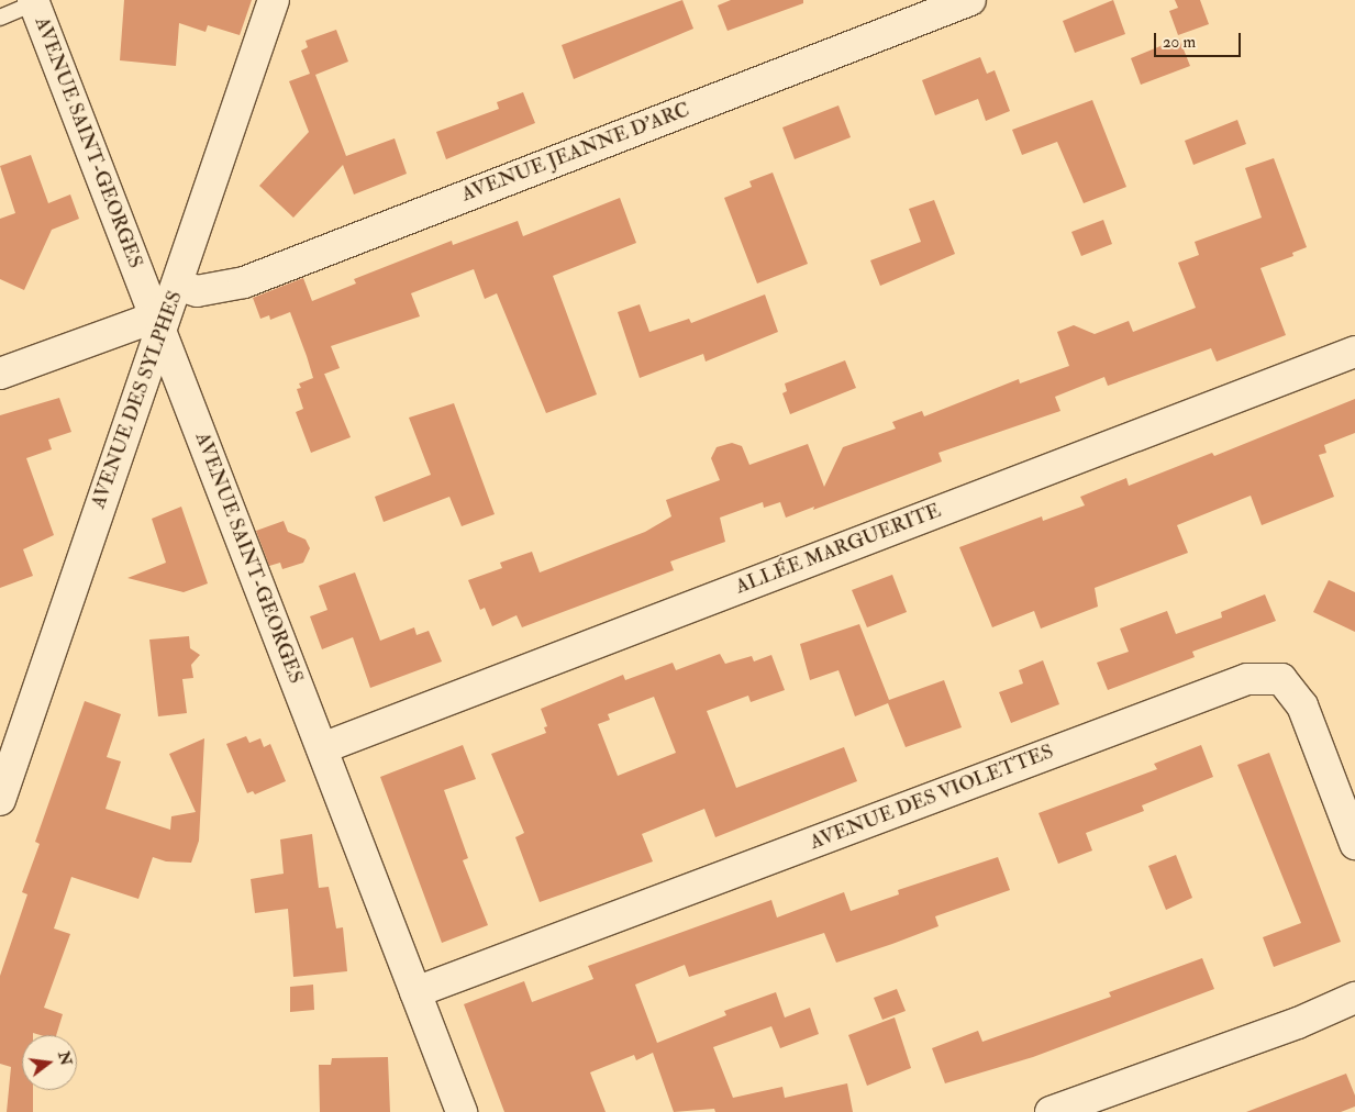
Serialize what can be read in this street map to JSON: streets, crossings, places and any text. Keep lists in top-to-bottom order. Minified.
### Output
{"streets":{"street":["AVENUE SAINT-GEORGES","AVENUE JEANNE D'ARC","AVENUE DES SYLPHES","ALLÉE MARGUERITE","AVENUE DES VIOLETTES"]},"crossings":[["AVENUE SAINT-GEORGES","AVENUE DES SYLPHES"],["AVENUE SAINT-GEORGES","ALLÉE MARGUERITE"],["AVENUE SAINT-GEORGES","AVENUE DES VIOLETTES"],["AVENUE JEANNE D'ARC","AVENUE DES SYLPHES"]],"scale_bar":"20 m","north":"right"}
